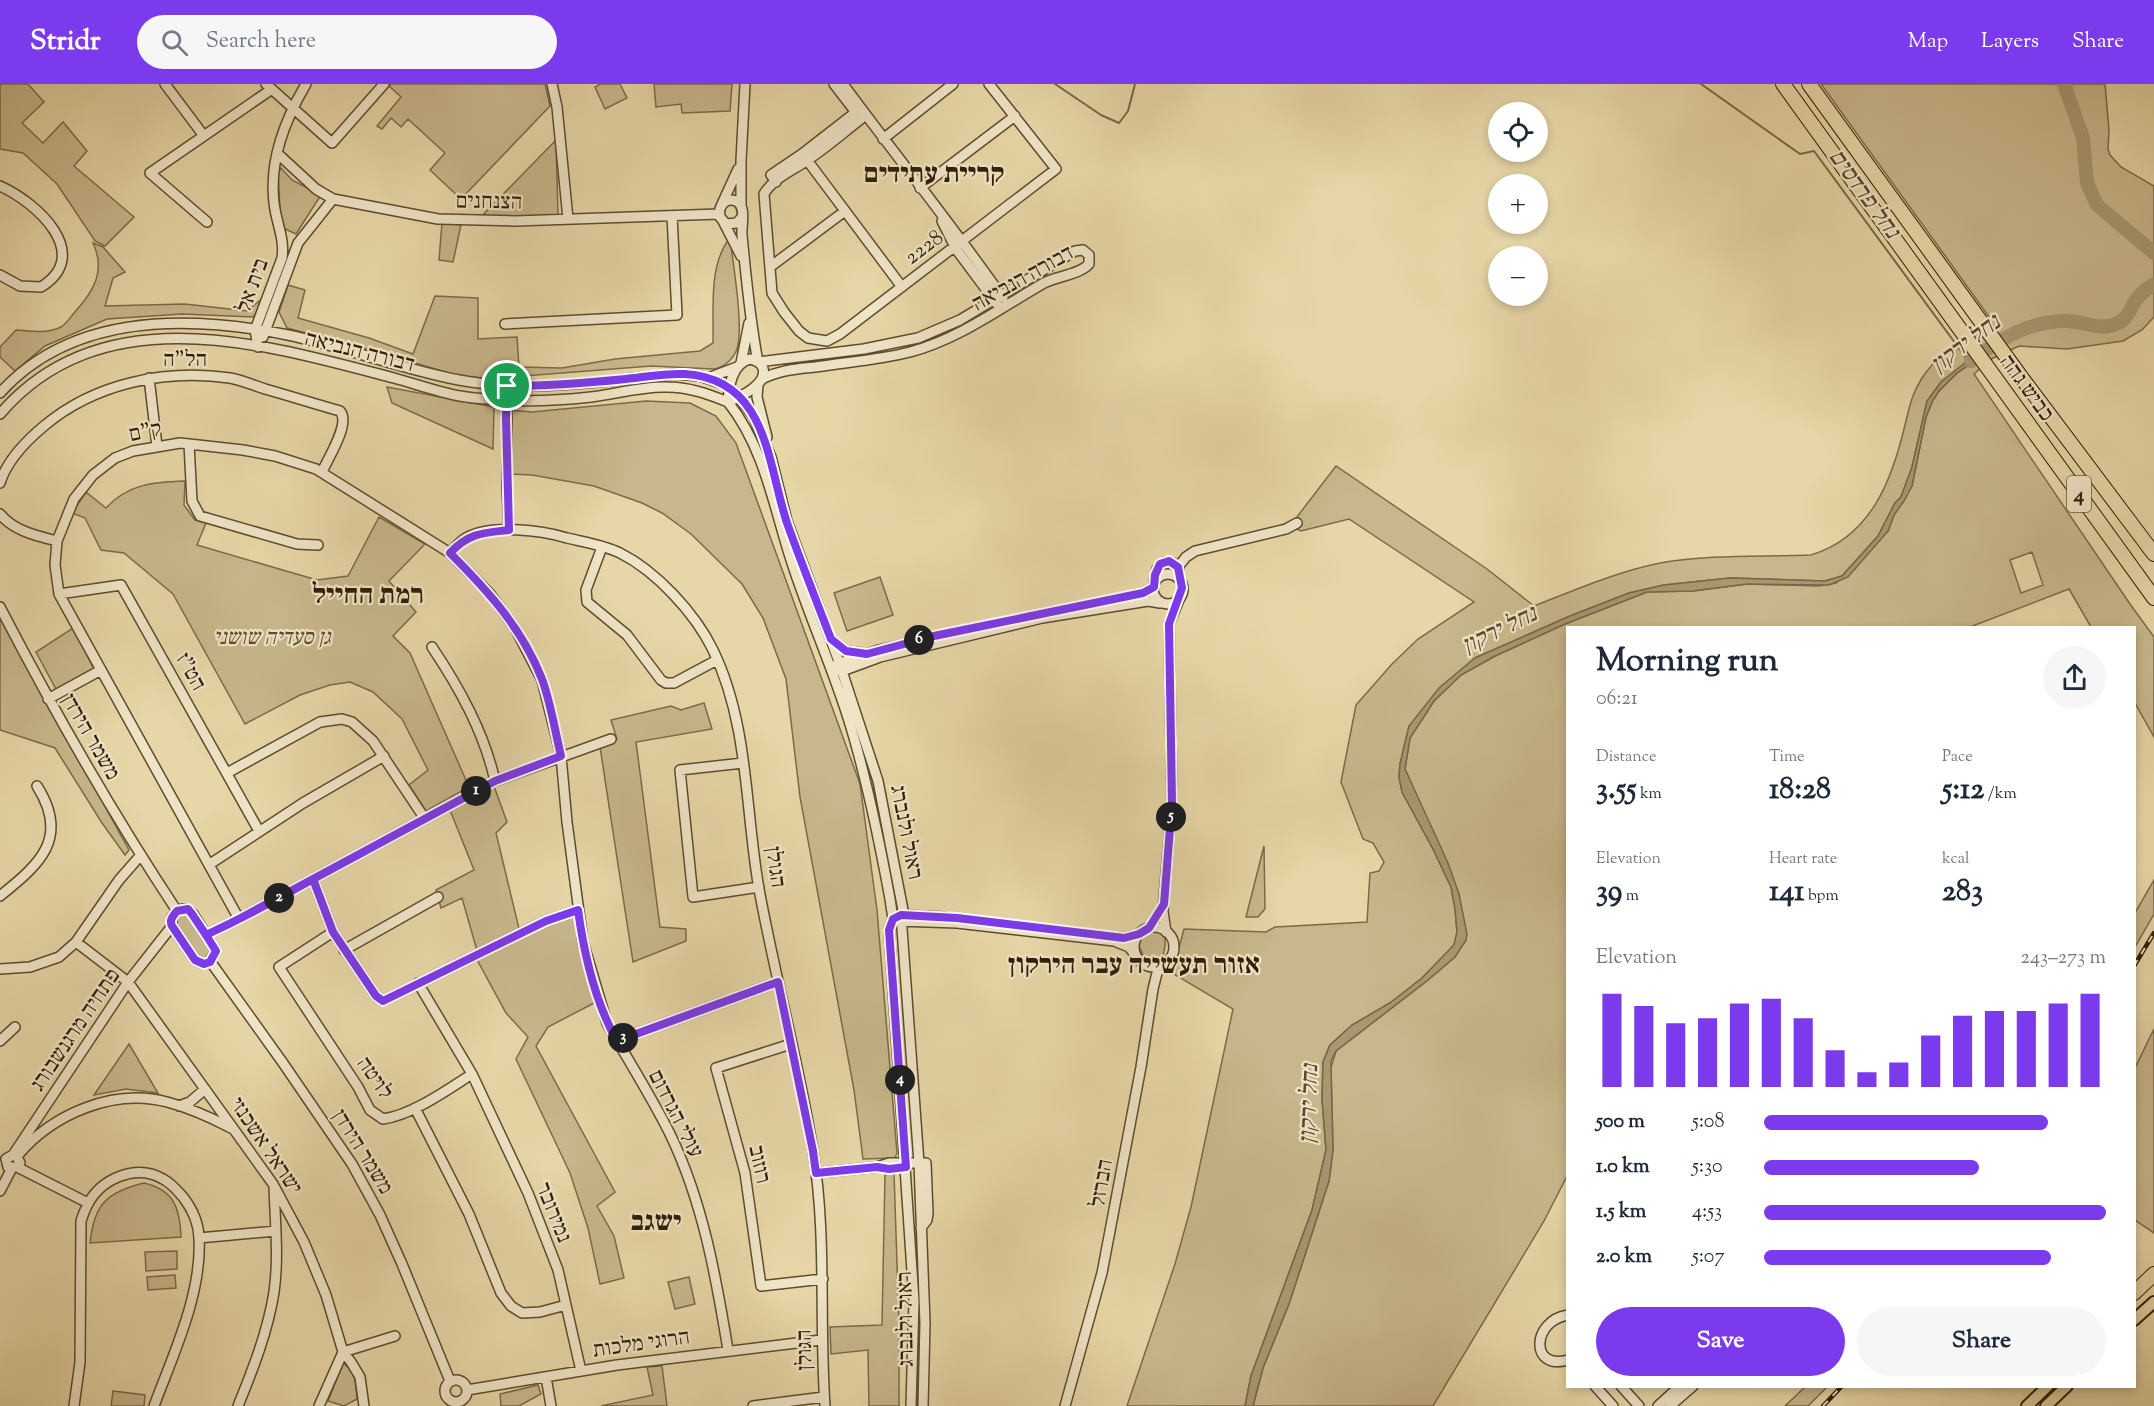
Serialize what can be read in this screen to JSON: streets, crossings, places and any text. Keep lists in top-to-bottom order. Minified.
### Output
{"streets":{"highway":["כביש גהה","4"],"street":["הצנחנים","2228","דבורה הנביאה","בית אל","הל\"ה","ק\"ם","הט\"ז","משמר הירדן","ראול ולנברג","הגולן","פתחיה מרגנשבורג","לויטה","עולי הגרדום","ישראל אשכנזי","רוזוב","הברזל","נמירובר","הרוגי מלכות"]},"crossings":[["הצנחנים","בית אל"],["דבורה הנביאה","בית אל"],["דבורה הנביאה","ראול ולנברג"],["הל\"ה","ק\"ם"],["ק\"ם","הט\"ז"],["ק\"ם","הגולן"],["ק\"ם","עולי הגרדום"],["משמר הירדן","פתחיה מרגנשבורג"],["משמר הירדן","הרוגי מלכות"],["הגולן","רוזוב"],["הגולן","הרוגי מלכות"],["פתחיה מרגנשבורג","ישראל אשכנזי"],["לויטה","נמירובר"],["עולי הגרדום","הרוגי מלכות"],["נמירובר","הרוגי מלכות"]],"districts":["קריית עתידים","רמת החייל","אזור תעשייה עבר הירקון","ישגב"],"water":["נחל פרדסים","נחל ירקון"],"parks":["גן סעדיה שושני"],"page":{"header":"Stridr","search":"Search here","nav":["Map","Layers","Share"],"map_buttons":["+","−"],"pins":["6","1","5","2","3","4"],"heading":["Morning run","06:21"],"stats":[["Distance","3.55 km"],["Time","18:28"],["Pace","5:12 /km"],["Elevation","39 m"],["Heart rate","141 bpm"],["kcal","283"]],"chart":["Elevation","243–273 m"],"list":[{"name":"500 m","note":"5:08"},{"name":"1.0 km","note":"5:30"},{"name":"1.5 km","note":"4:53"},{"name":"2.0 km","note":"5:07"}],"buttons":["Save","Share"]}}
